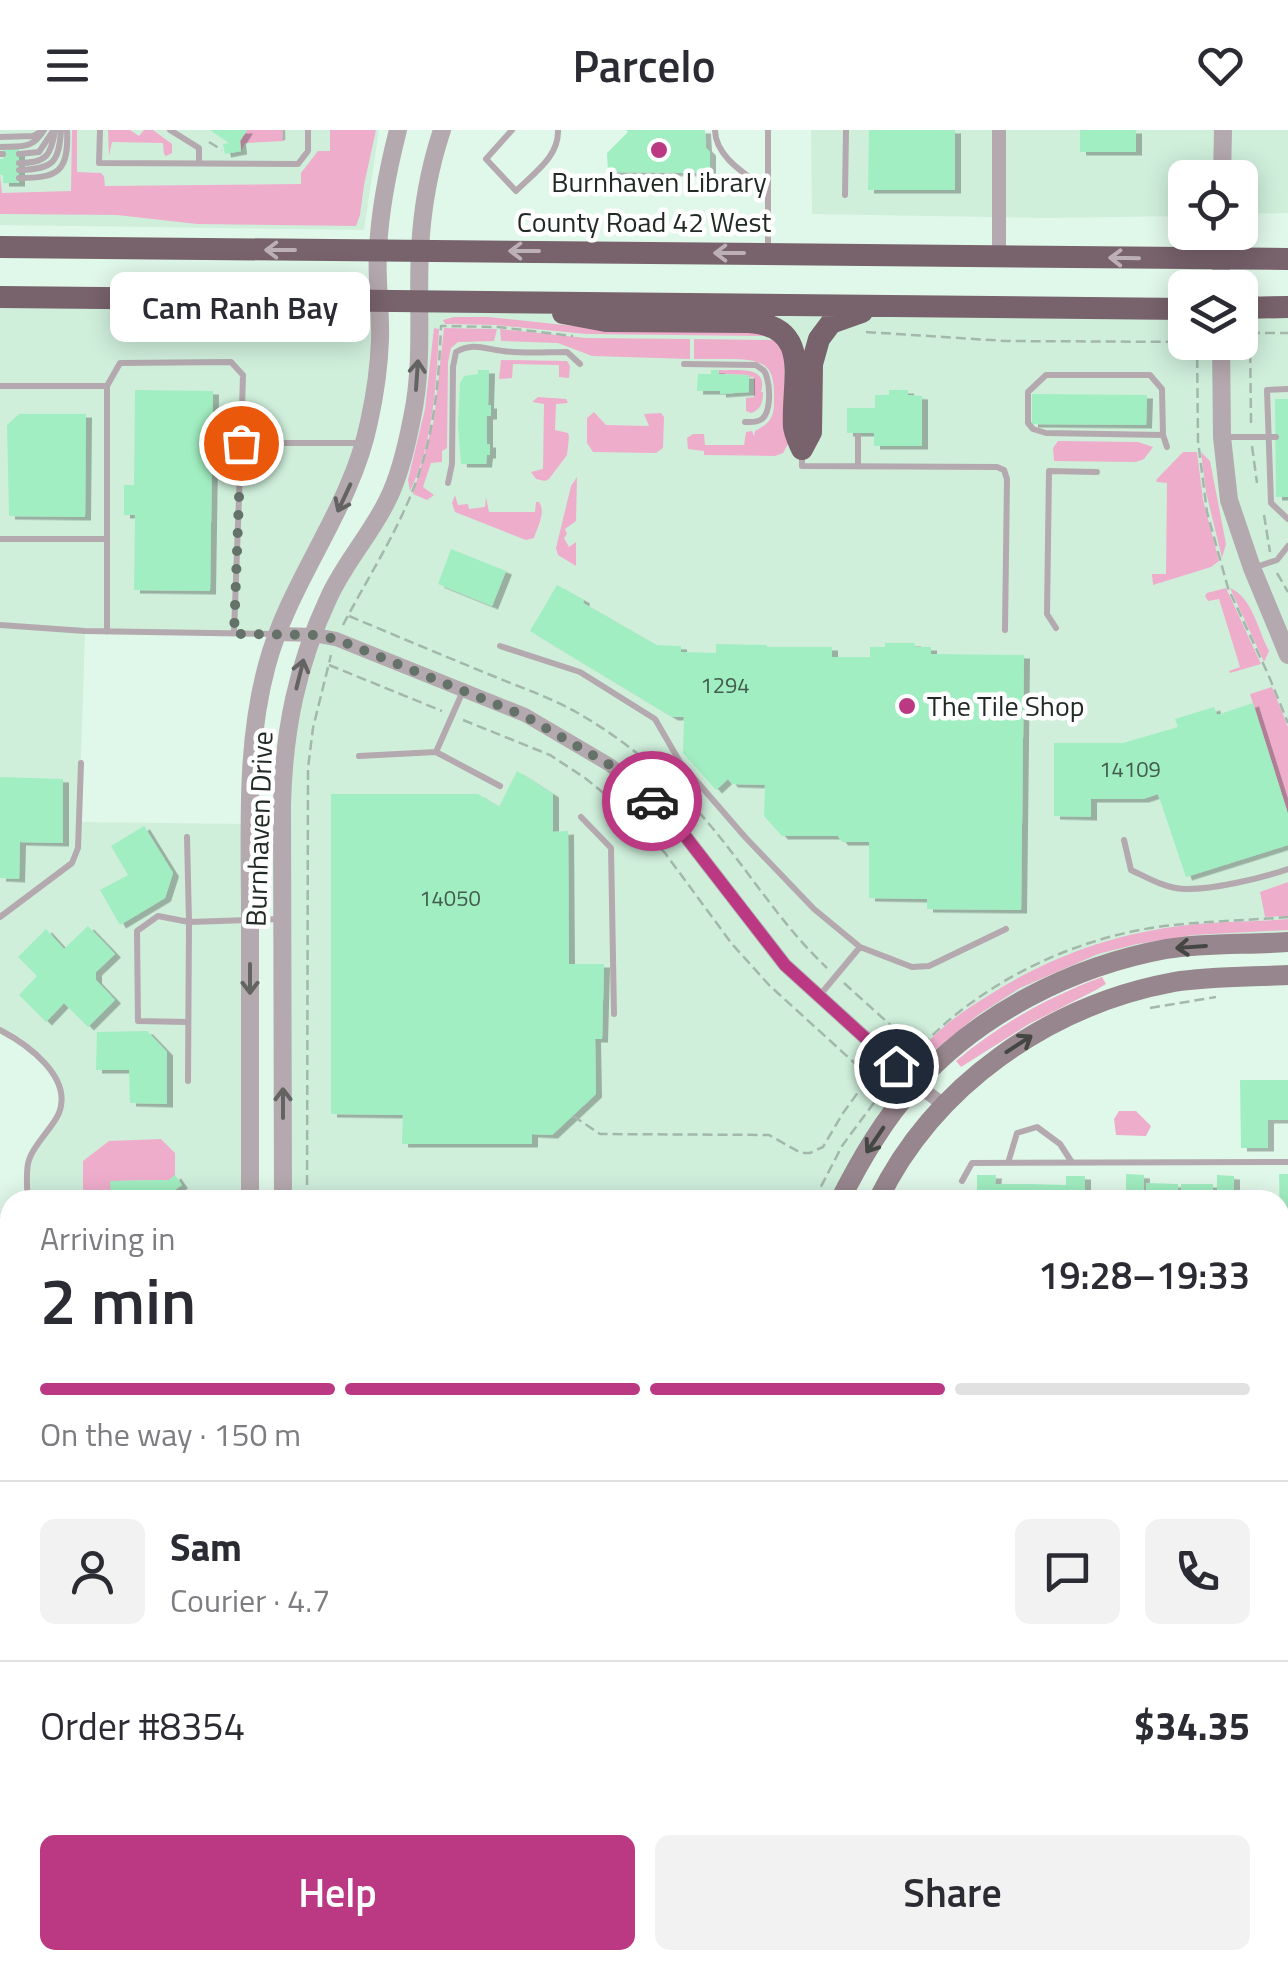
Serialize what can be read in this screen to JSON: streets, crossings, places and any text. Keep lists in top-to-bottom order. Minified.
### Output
{"streets":{"highway":["County Road 42 West"],"street":["Burnhaven Drive"]},"crossings":[["County Road 42 West","Burnhaven Drive"]],"places":["Burnhaven Library","Cam Ranh Bay","The Tile Shop"],"house_numbers":["1294","14109","14050"],"page":{"header":"Parcelo","bubble":"Cam Ranh Bay","heading":["2 min","Arriving in","19:28–19:33"],"panel":["Sam","Courier · 4.7","Order #8354","$34.35"],"bar":"On the way · 150 m","buttons":["Help","Share"]}}
